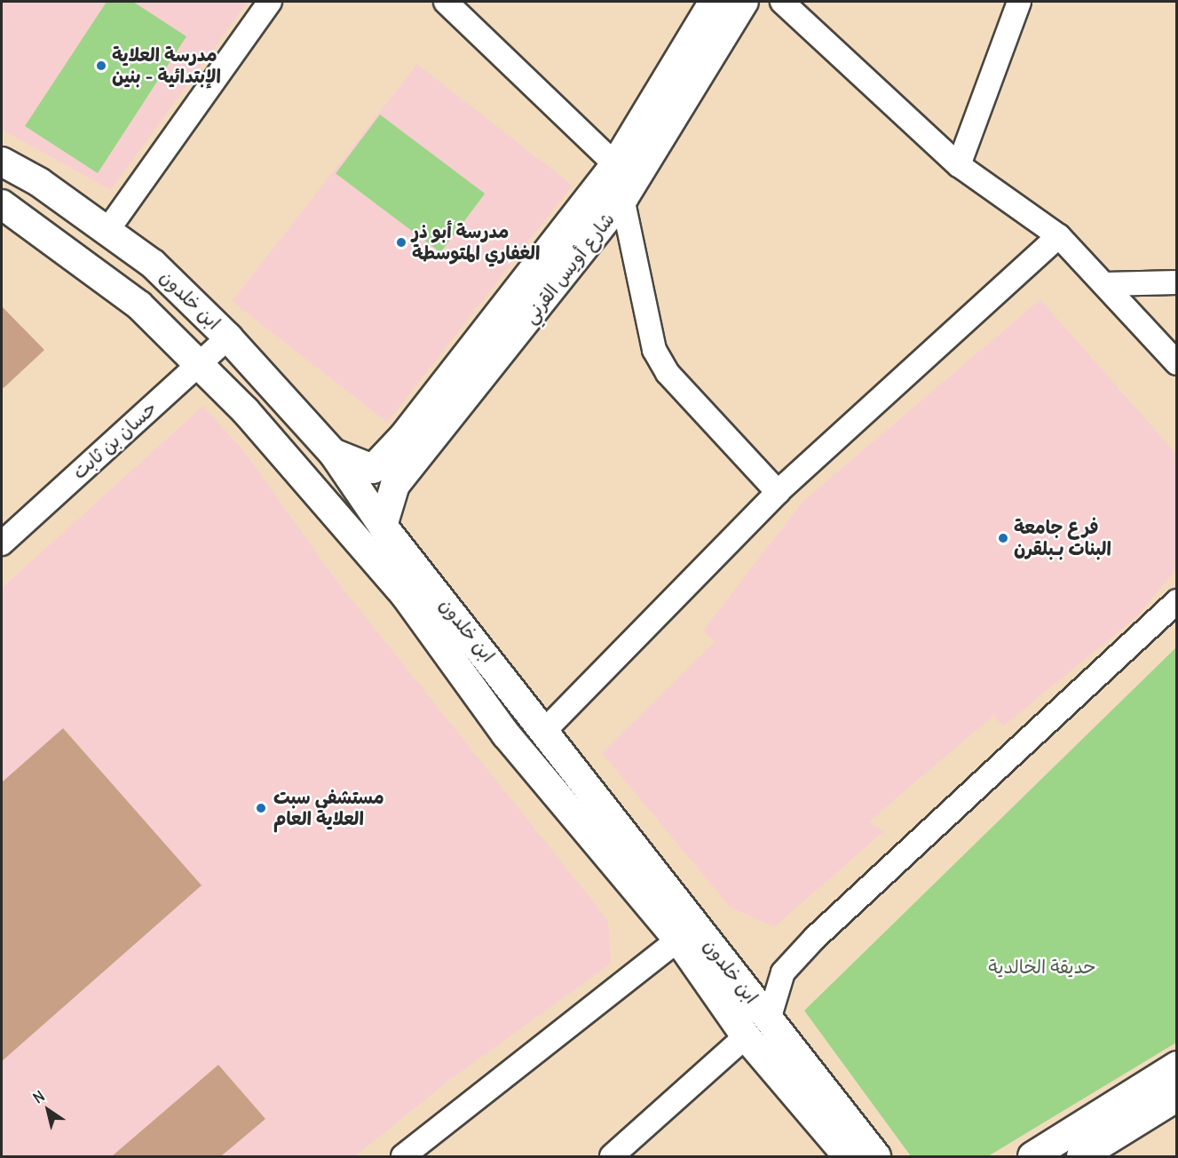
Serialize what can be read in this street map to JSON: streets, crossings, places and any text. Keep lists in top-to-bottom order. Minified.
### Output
{"streets":{"street":["شارع أويس القرني","ابن خلدون","حسان بن ثابت"]},"crossings":[["شارع أويس القرني","ابن خلدون"],["ابن خلدون","حسان بن ثابت"]],"parks":["حديقة الخالدية"],"places":["مدرسة العلاية الإبتدائية - بنين","مدرسة أبو ذر الغفاري المتوسطة","فرع جامعة البنات بـبلقرن","مستشفى سبت العلاية العام"],"north":"top left"}
